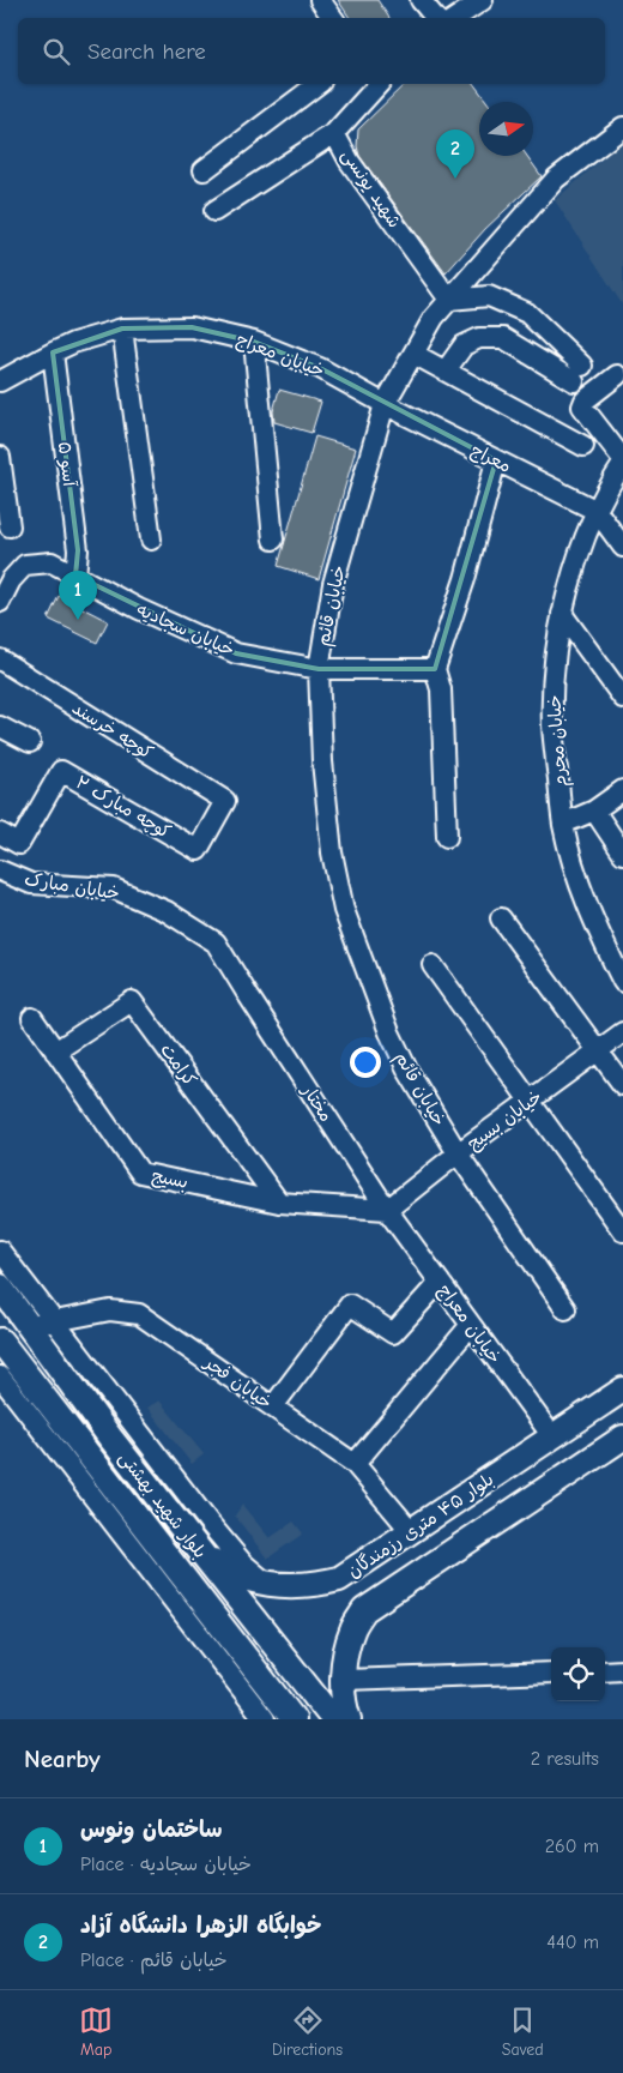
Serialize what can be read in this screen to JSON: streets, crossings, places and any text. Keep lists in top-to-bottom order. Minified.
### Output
{"streets":{"main road":["بلوار شهید بهشتی","بلوار ۴۵ متری رزمندگان"],"street":["شهید یونسی","خیابان معراج","معراج","آسو ۵","خیابان قائم","خیابان سجادیه","کوچه خرسند","خیابان محرم","کوچه مبارک ۲","خیابان مبارک","کرامت","مختار","خیابان بسیج","بسیج","خیابان فجر"]},"crossings":[["شهید یونسی","خیابان قائم"],["خیابان معراج","معراج"],["خیابان معراج","آسو ۵"],["خیابان معراج","خیابان قائم"],["خیابان معراج","مختار"],["خیابان معراج","خیابان بسیج"],["خیابان معراج","بسیج"],["خیابان معراج","بلوار ۴۵ متری رزمندگان"],["معراج","خیابان قائم"],["معراج","خیابان محرم"],["آسو ۵","خیابان سجادیه"],["خیابان قائم","خیابان سجادیه"],["خیابان قائم","خیابان بسیج"],["کوچه خرسند","کوچه مبارک ۲"],["خیابان مبارک","مختار"],["کرامت","بسیج"],["مختار","خیابان بسیج"],["مختار","بسیج"],["خیابان بسیج","بسیج"],["خیابان فجر","بلوار شهید بهشتی"],["خیابان فجر","بلوار ۴۵ متری رزمندگان"],["بلوار شهید بهشتی","بلوار ۴۵ متری رزمندگان"]],"north":"right","page":{"search":"Search here","pins":["2","1"],"heading":["Nearby","2 results"],"list":[{"mark":"1","name":"ساختمان ونوس","note":"Place · خیابان سجادیه","value":"260 m"},{"mark":"2","name":"خوابگاه الزهرا دانشگاه آزاد","note":"Place · خیابان قائم","value":"440 m"}],"nav":["Map","Directions","Saved"]}}
